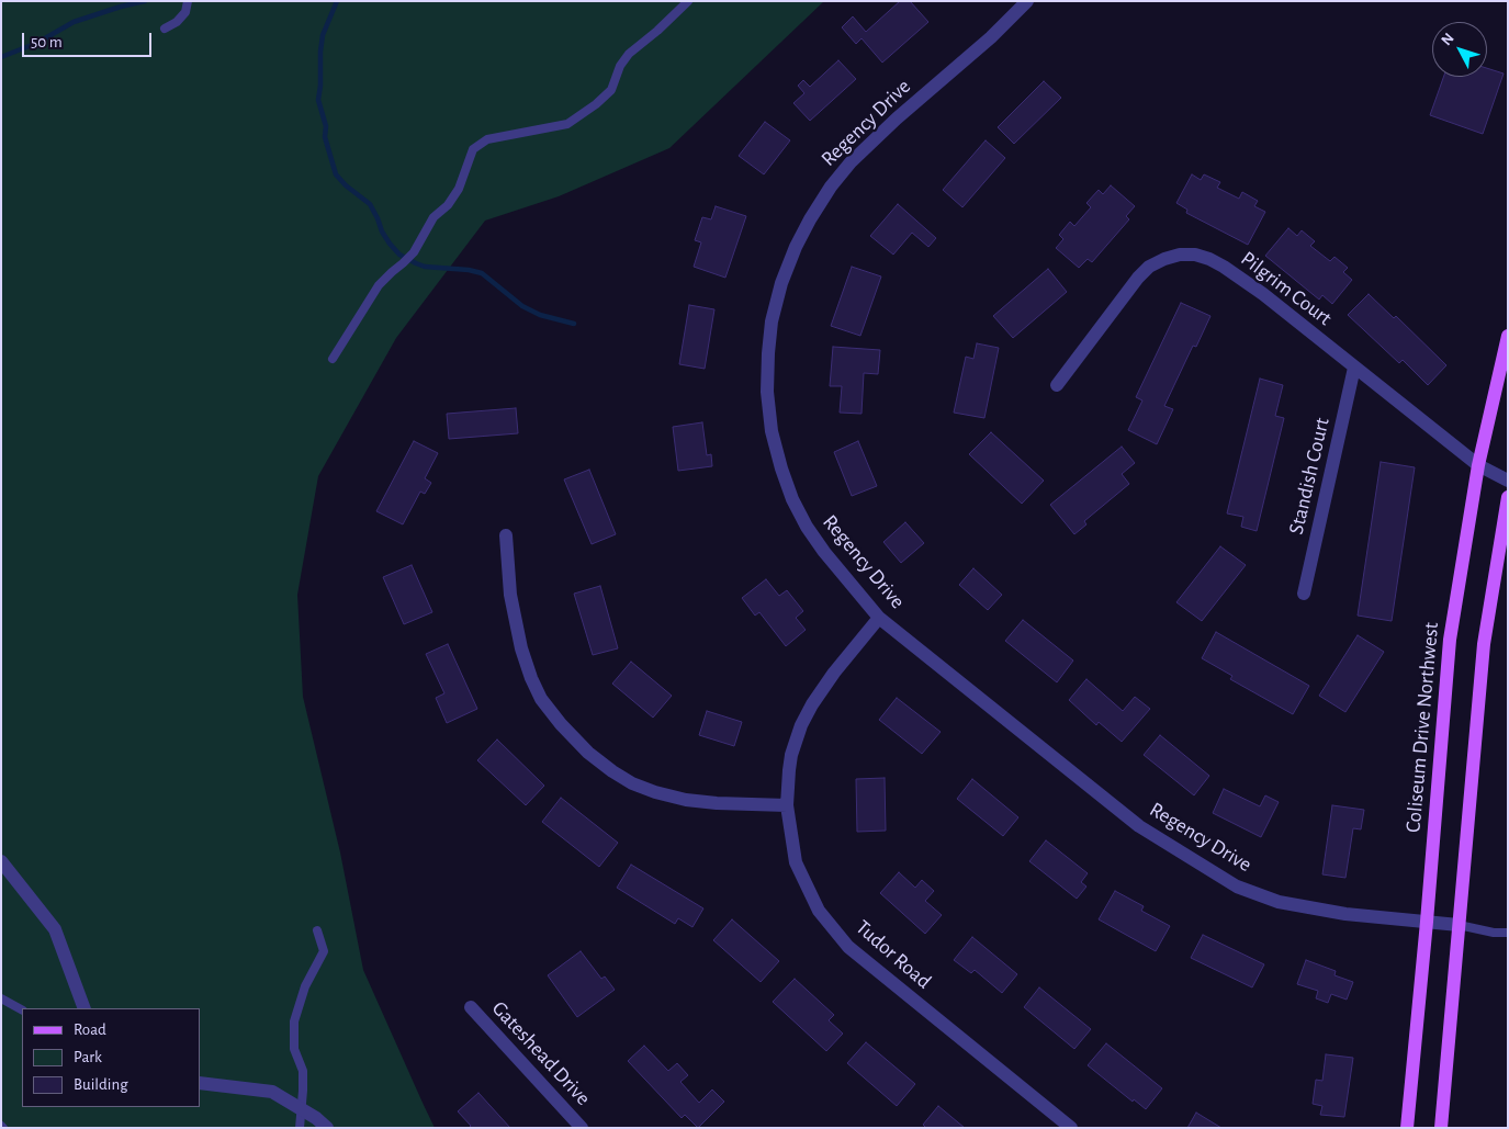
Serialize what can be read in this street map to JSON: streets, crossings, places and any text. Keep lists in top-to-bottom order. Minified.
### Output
{"streets":{"main road":["Coliseum Drive Northwest"],"street":["Regency Drive","Pilgrim Court","Standish Court","Tudor Road","Gateshead Drive"]},"crossings":[["Regency Drive","Coliseum Drive Northwest"],["Regency Drive","Tudor Road"],["Pilgrim Court","Standish Court"],["Pilgrim Court","Coliseum Drive Northwest"]],"legend":["Road","Park","Building"],"scale_bar":"50 m","north":"top left"}
